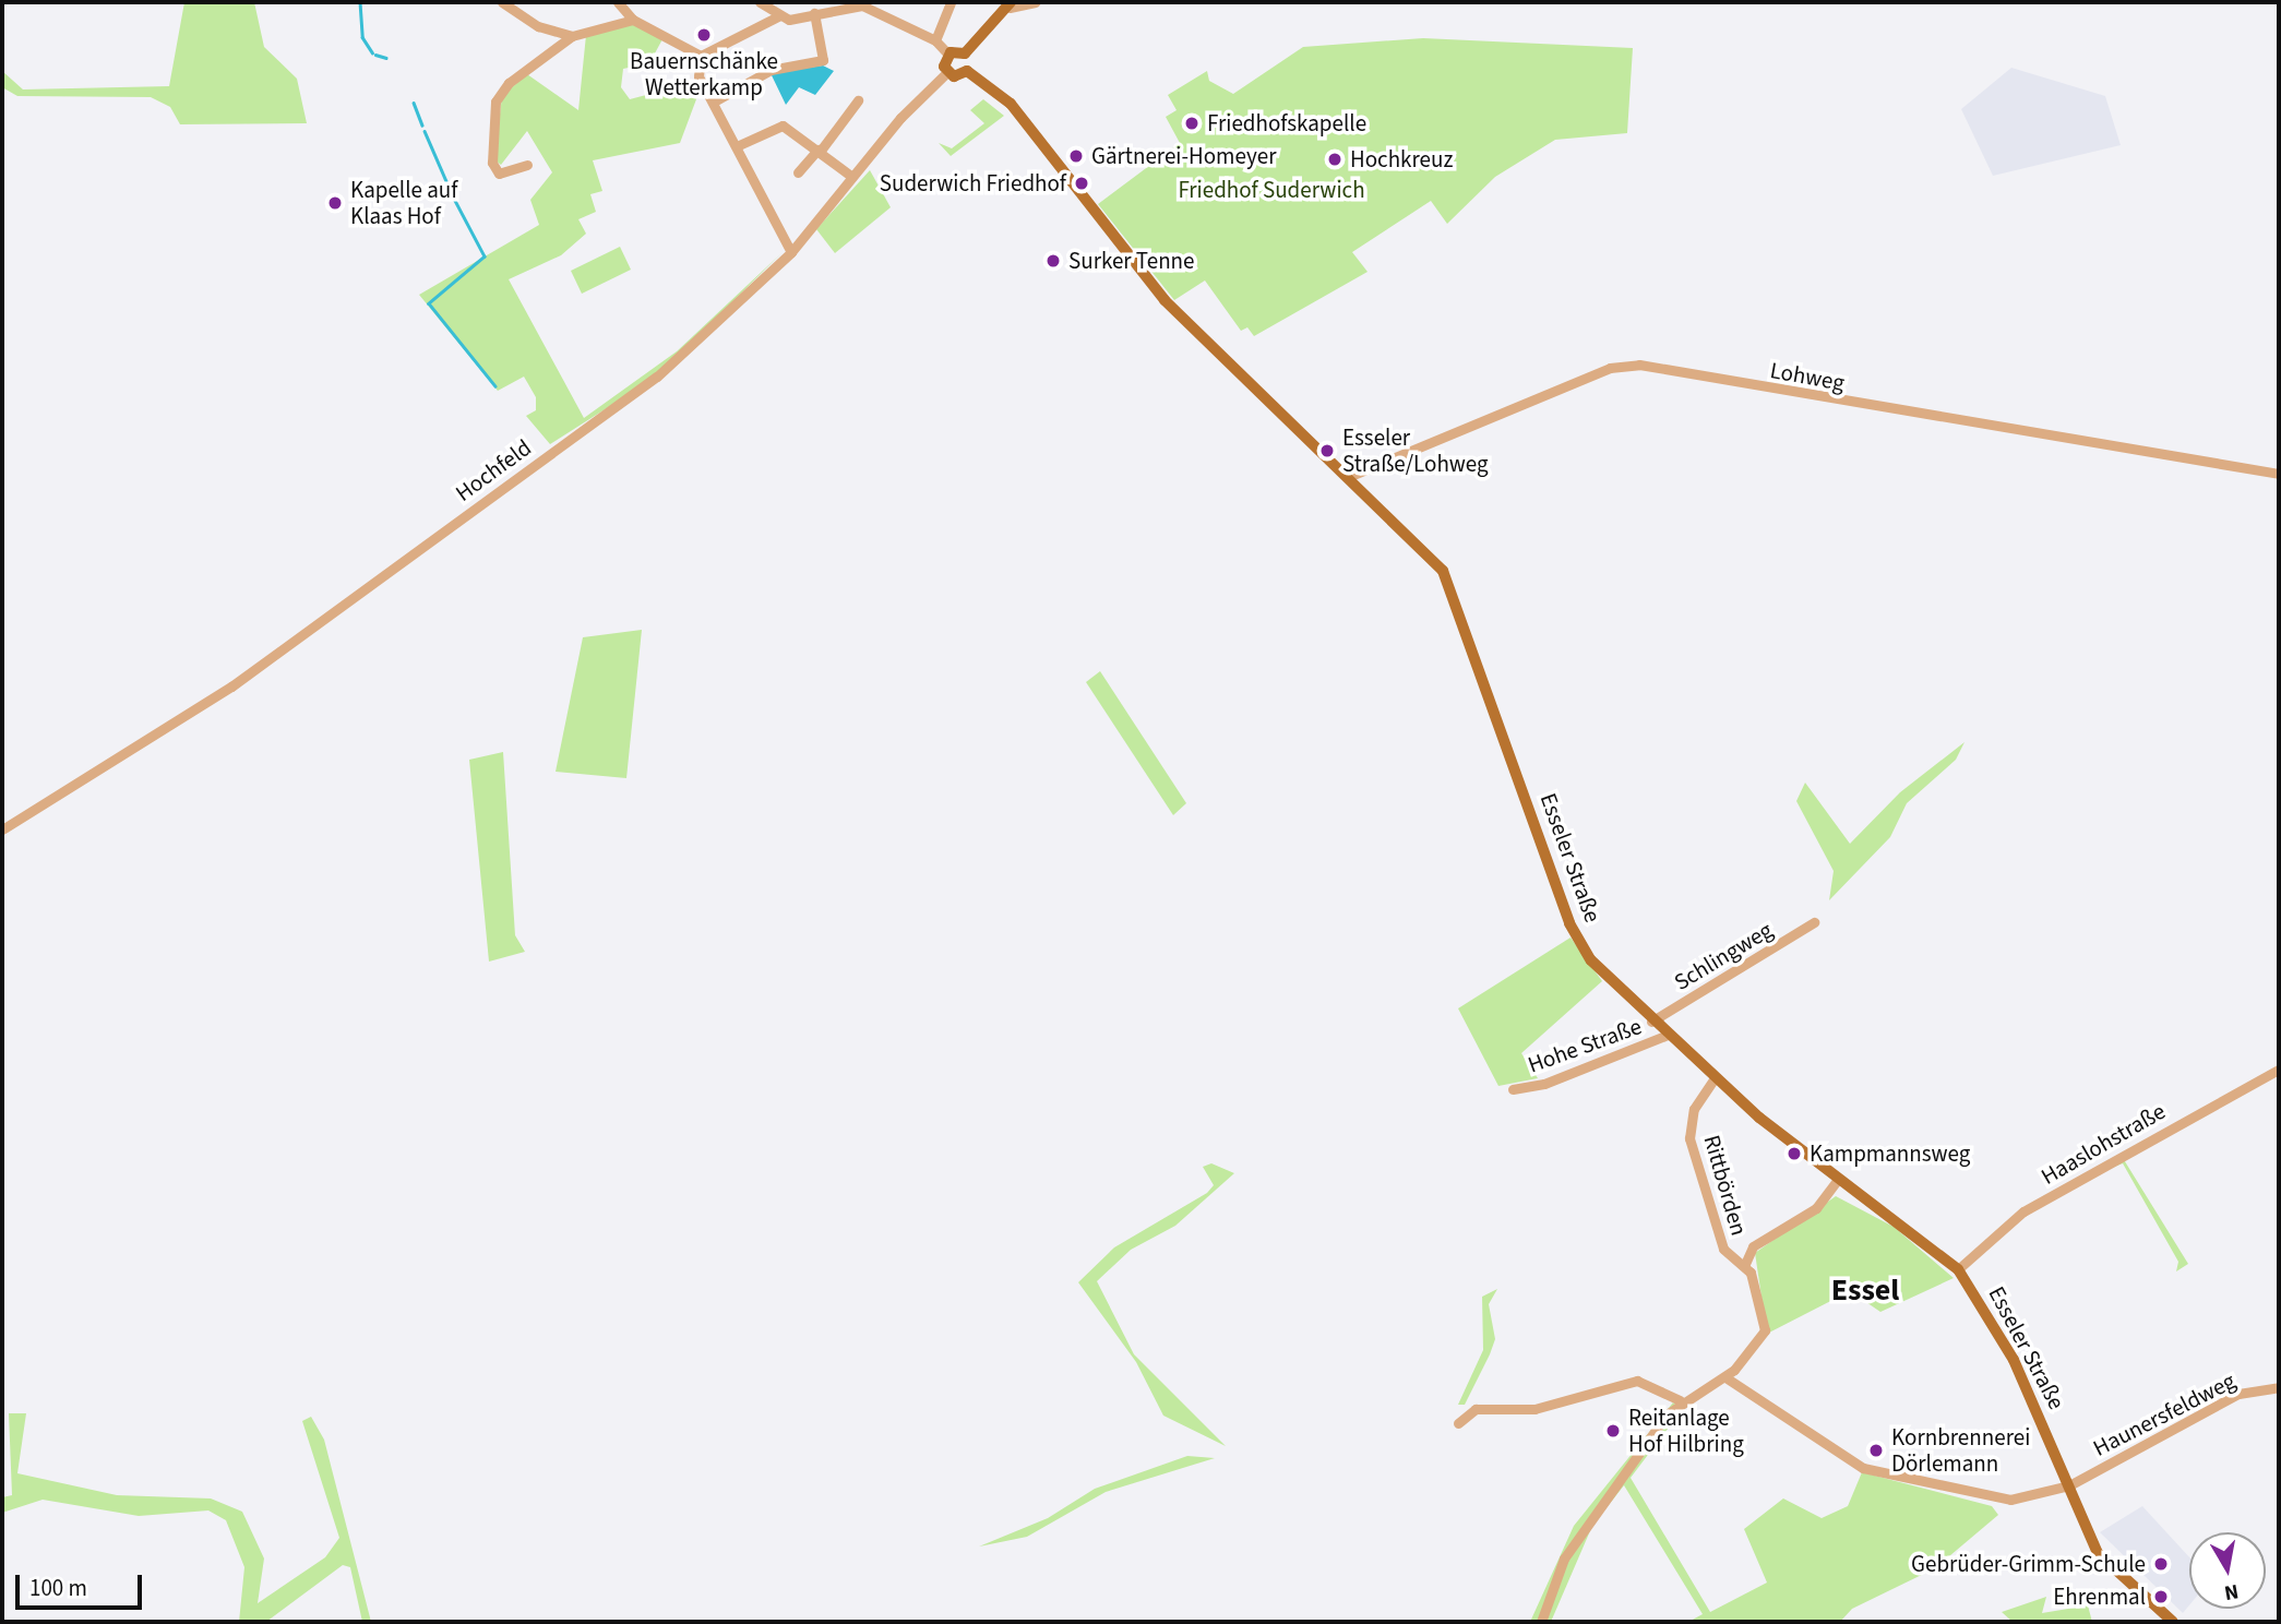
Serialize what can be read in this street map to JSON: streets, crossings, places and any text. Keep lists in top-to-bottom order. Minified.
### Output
{"streets":{"main road":["Esseler Straße"],"street":["Lohweg","Hochfeld","Schlingweg","Hohe Straße","Haaslohstraße","Rittbörden","Haunersfeldweg"]},"crossings":[["Lohweg","Esseler Straße"],["Esseler Straße","Schlingweg"],["Esseler Straße","Hohe Straße"],["Esseler Straße","Haaslohstraße"],["Esseler Straße","Rittbörden"],["Esseler Straße","Haunersfeldweg"],["Rittbörden","Haunersfeldweg"]],"districts":["Essel"],"parks":["Friedhof Suderwich"],"places":["Bauernschänke Wetterkamp","Friedhofskapelle","Gärtnerei-Homeyer","Hochkreuz","Suderwich Friedhof","Kapelle auf Klaas Hof","Surker Tenne","Esseler Straße/Lohweg","Kampmannsweg","Reitanlage Hof Hilbring","Kornbrennerei Dörlemann","Gebrüder-Grimm-Schule","Ehrenmal"],"scale_bar":"100 m","north":"bottom"}
